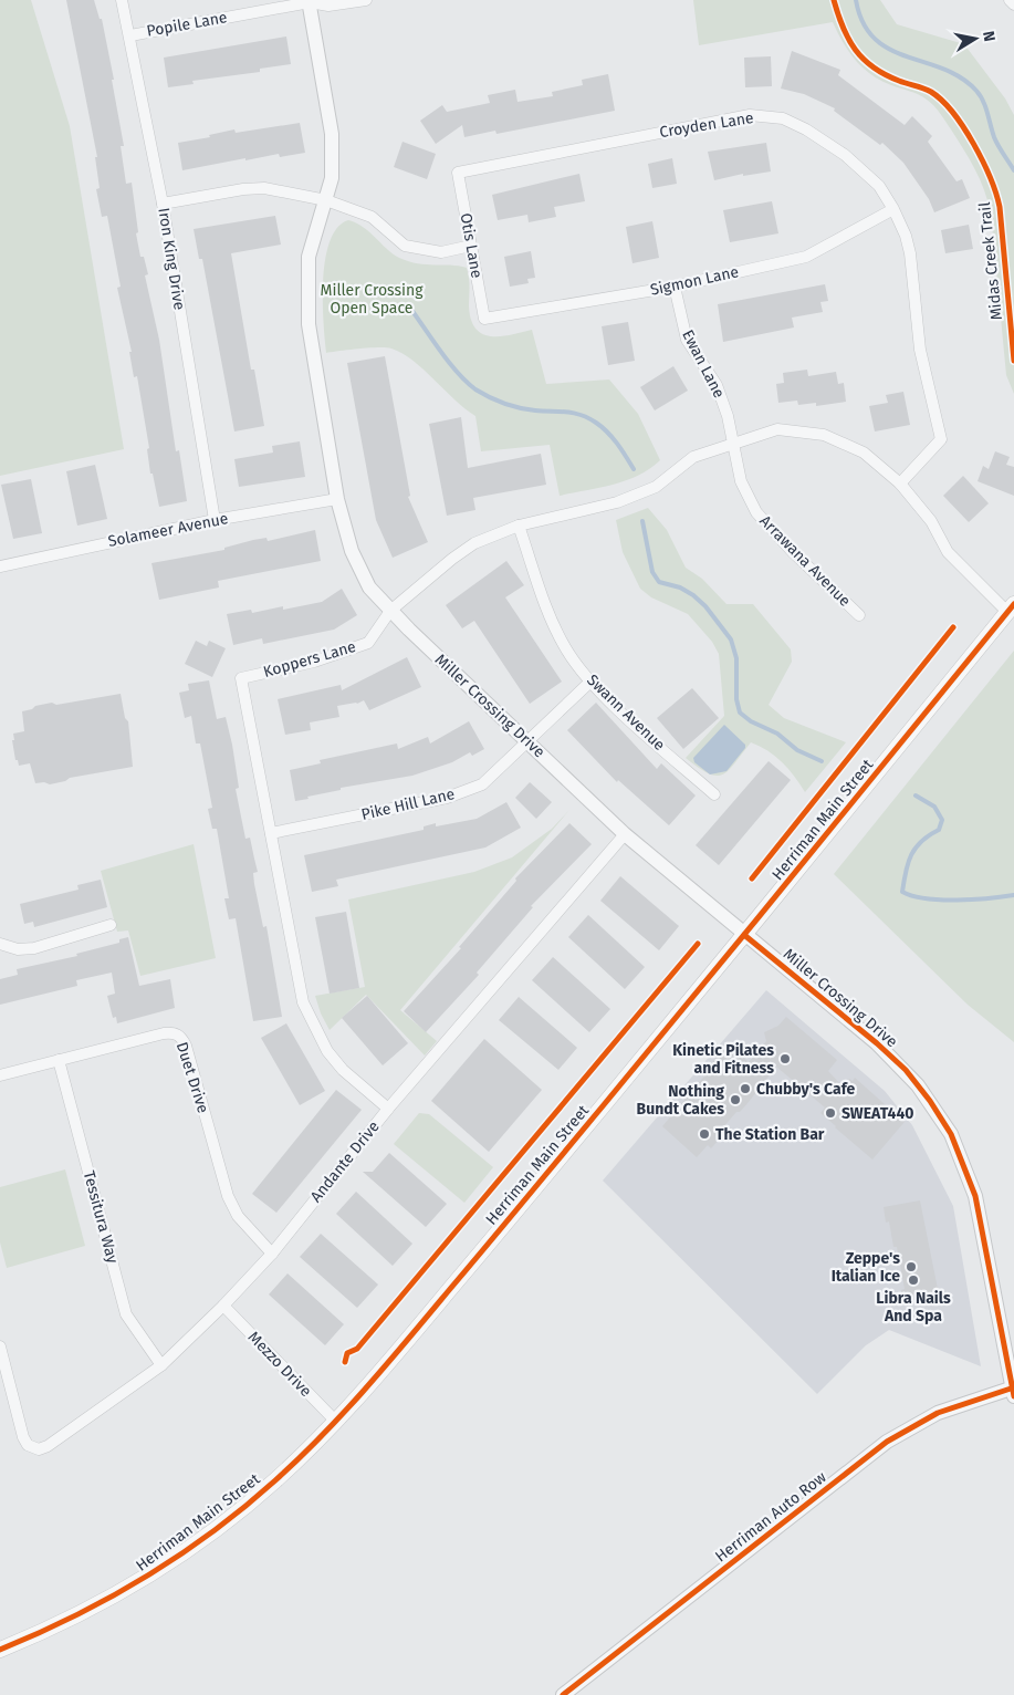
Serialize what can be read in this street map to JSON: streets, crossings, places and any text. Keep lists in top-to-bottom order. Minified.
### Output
{"streets":{"main road":["Herriman Main Street"],"street":["Popile Lane","Croyden Lane","Otis Lane","Iron King Drive","Sigmon Lane","Ewan Lane","Solameer Avenue","Arrawana Avenue","Koppers Lane","Miller Crossing Drive","Swann Avenue","Pike Hill Lane","Duet Drive","Andante Drive","Tessitura Way","Mezzo Drive","Herriman Auto Row"],"cycle path":["Midas Creek Trail"]},"crossings":[["Popile Lane","Iron King Drive"],["Popile Lane","Miller Crossing Drive"],["Croyden Lane","Otis Lane"],["Croyden Lane","Sigmon Lane"],["Croyden Lane","Koppers Lane"],["Otis Lane","Sigmon Lane"],["Iron King Drive","Solameer Avenue"],["Sigmon Lane","Ewan Lane"],["Ewan Lane","Arrawana Avenue"],["Ewan Lane","Koppers Lane"],["Solameer Avenue","Miller Crossing Drive"],["Arrawana Avenue","Koppers Lane"],["Koppers Lane","Miller Crossing Drive"],["Koppers Lane","Swann Avenue"],["Koppers Lane","Pike Hill Lane"],["Koppers Lane","Herriman Main Street"],["Koppers Lane","Andante Drive"],["Miller Crossing Drive","Pike Hill Lane"],["Miller Crossing Drive","Herriman Main Street"],["Miller Crossing Drive","Andante Drive"],["Miller Crossing Drive","Herriman Auto Row"],["Swann Avenue","Pike Hill Lane"],["Herriman Main Street","Mezzo Drive"],["Duet Drive","Andante Drive"],["Duet Drive","Tessitura Way"],["Andante Drive","Tessitura Way"],["Andante Drive","Mezzo Drive"]],"parks":["Miller Crossing Open Space"],"places":["Kinetic Pilates and Fitness","Chubby's Cafe","Nothing Bundt Cakes","SWEAT440","The Station Bar","Zeppe's Italian Ice","Libra Nails And Spa"],"north":"right"}
